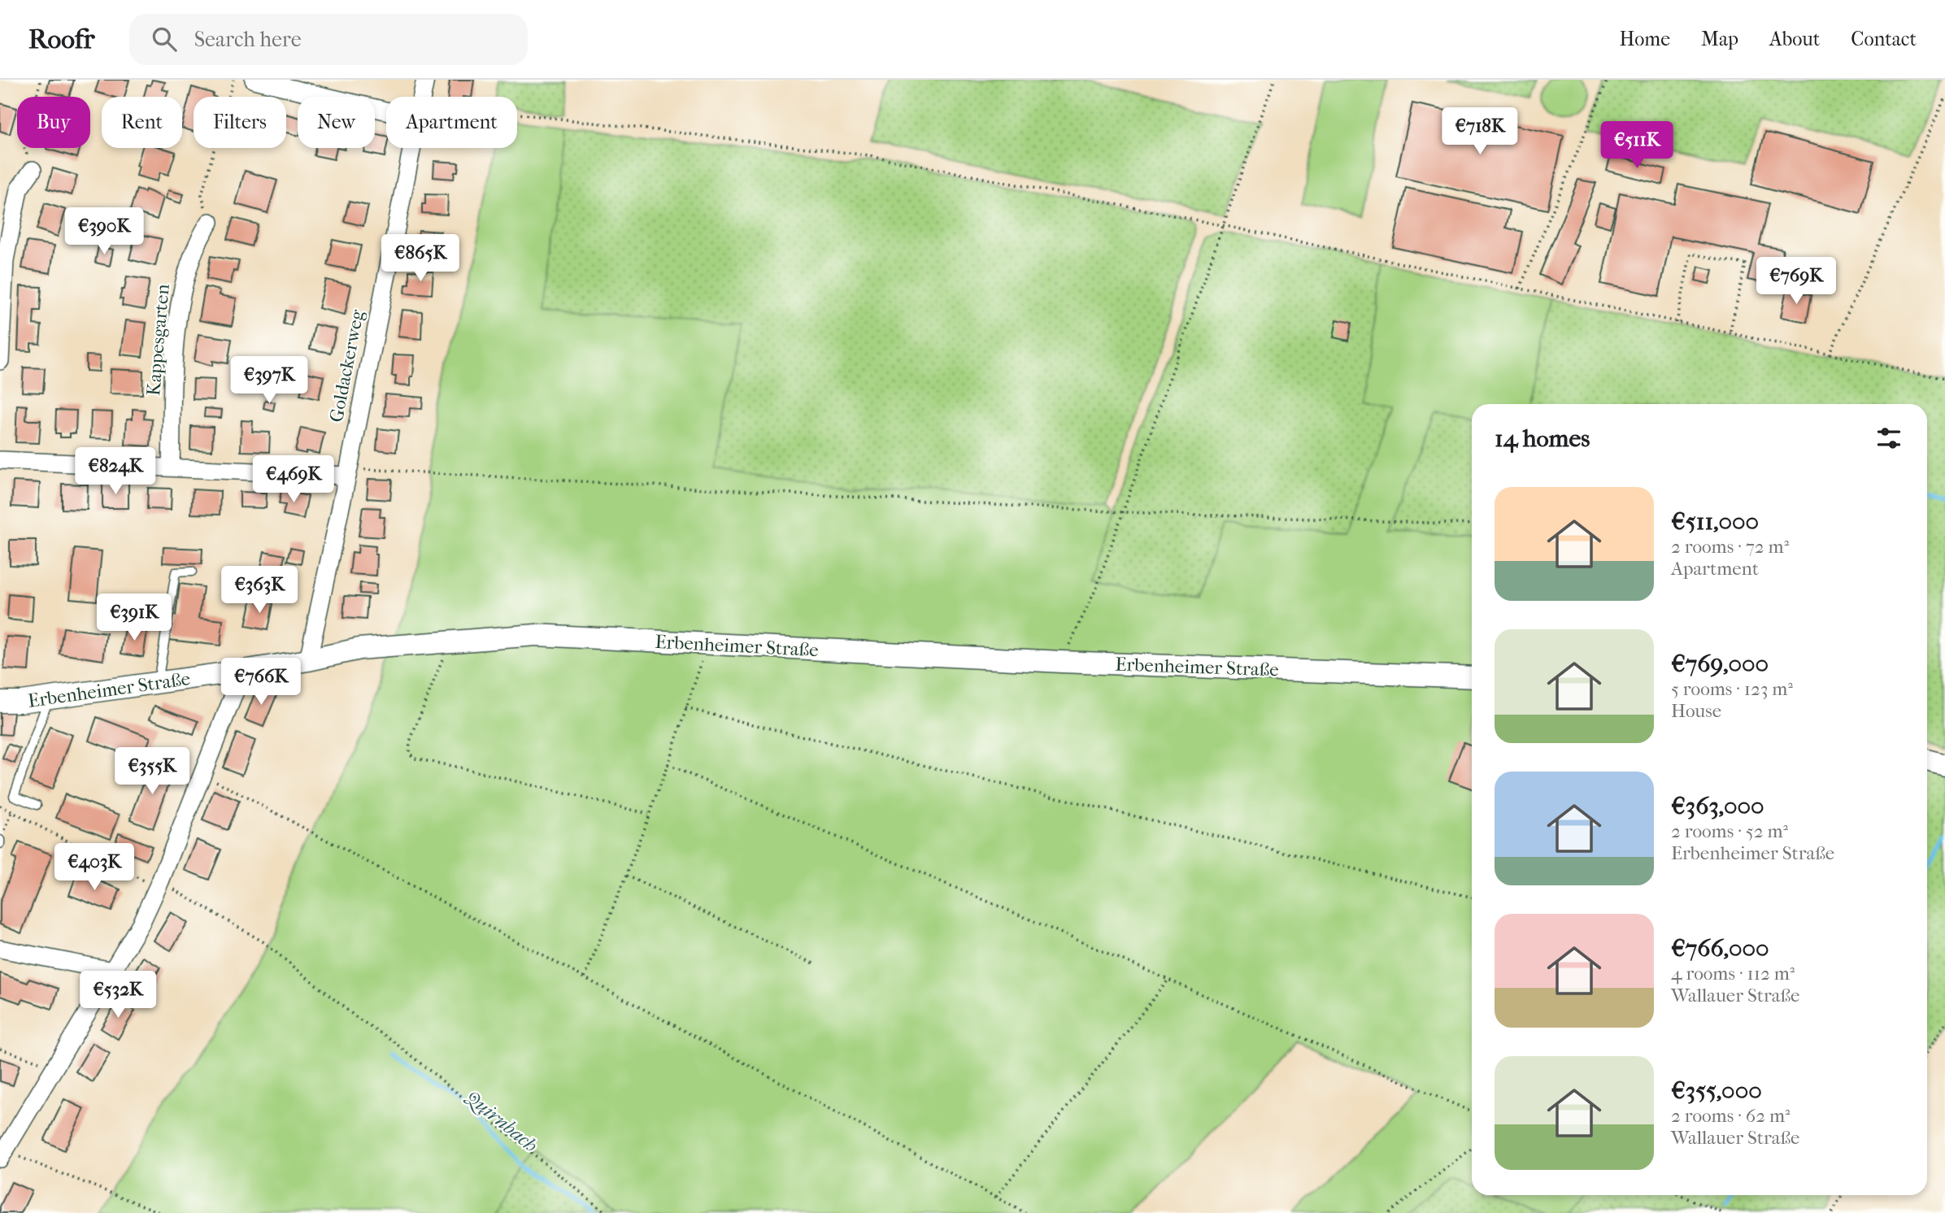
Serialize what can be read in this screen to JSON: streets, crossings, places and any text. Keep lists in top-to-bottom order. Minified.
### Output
{"streets":{"street":["Kappesgarten","Goldackerweg","Erbenheimer Straße"]},"crossings":[["Goldackerweg","Erbenheimer Straße"]],"water":["Quirnbach"],"page":{"header":"Roofr","search":"Search here","nav":["Home","Map","About","Contact"],"chip":["Buy","Rent","Filters","New","Apartment"],"price":["€718K","€511K","€390K","€865K","€769K","€397K","€824K","€469K","€363K","€391K","€766K","€355K","€403K","€532K"],"heading":"14 homes","list":[{"name":"€511,000","note":"2 rooms · 72 m² · Apartment"},{"name":"€769,000","note":"5 rooms · 123 m² · House"},{"name":"€363,000","note":"2 rooms · 52 m² · Erbenheimer Straße"},{"name":"€766,000","note":"4 rooms · 112 m² · Wallauer Straße"},{"name":"€355,000","note":"2 rooms · 62 m² · Wallauer Straße"}]}}
